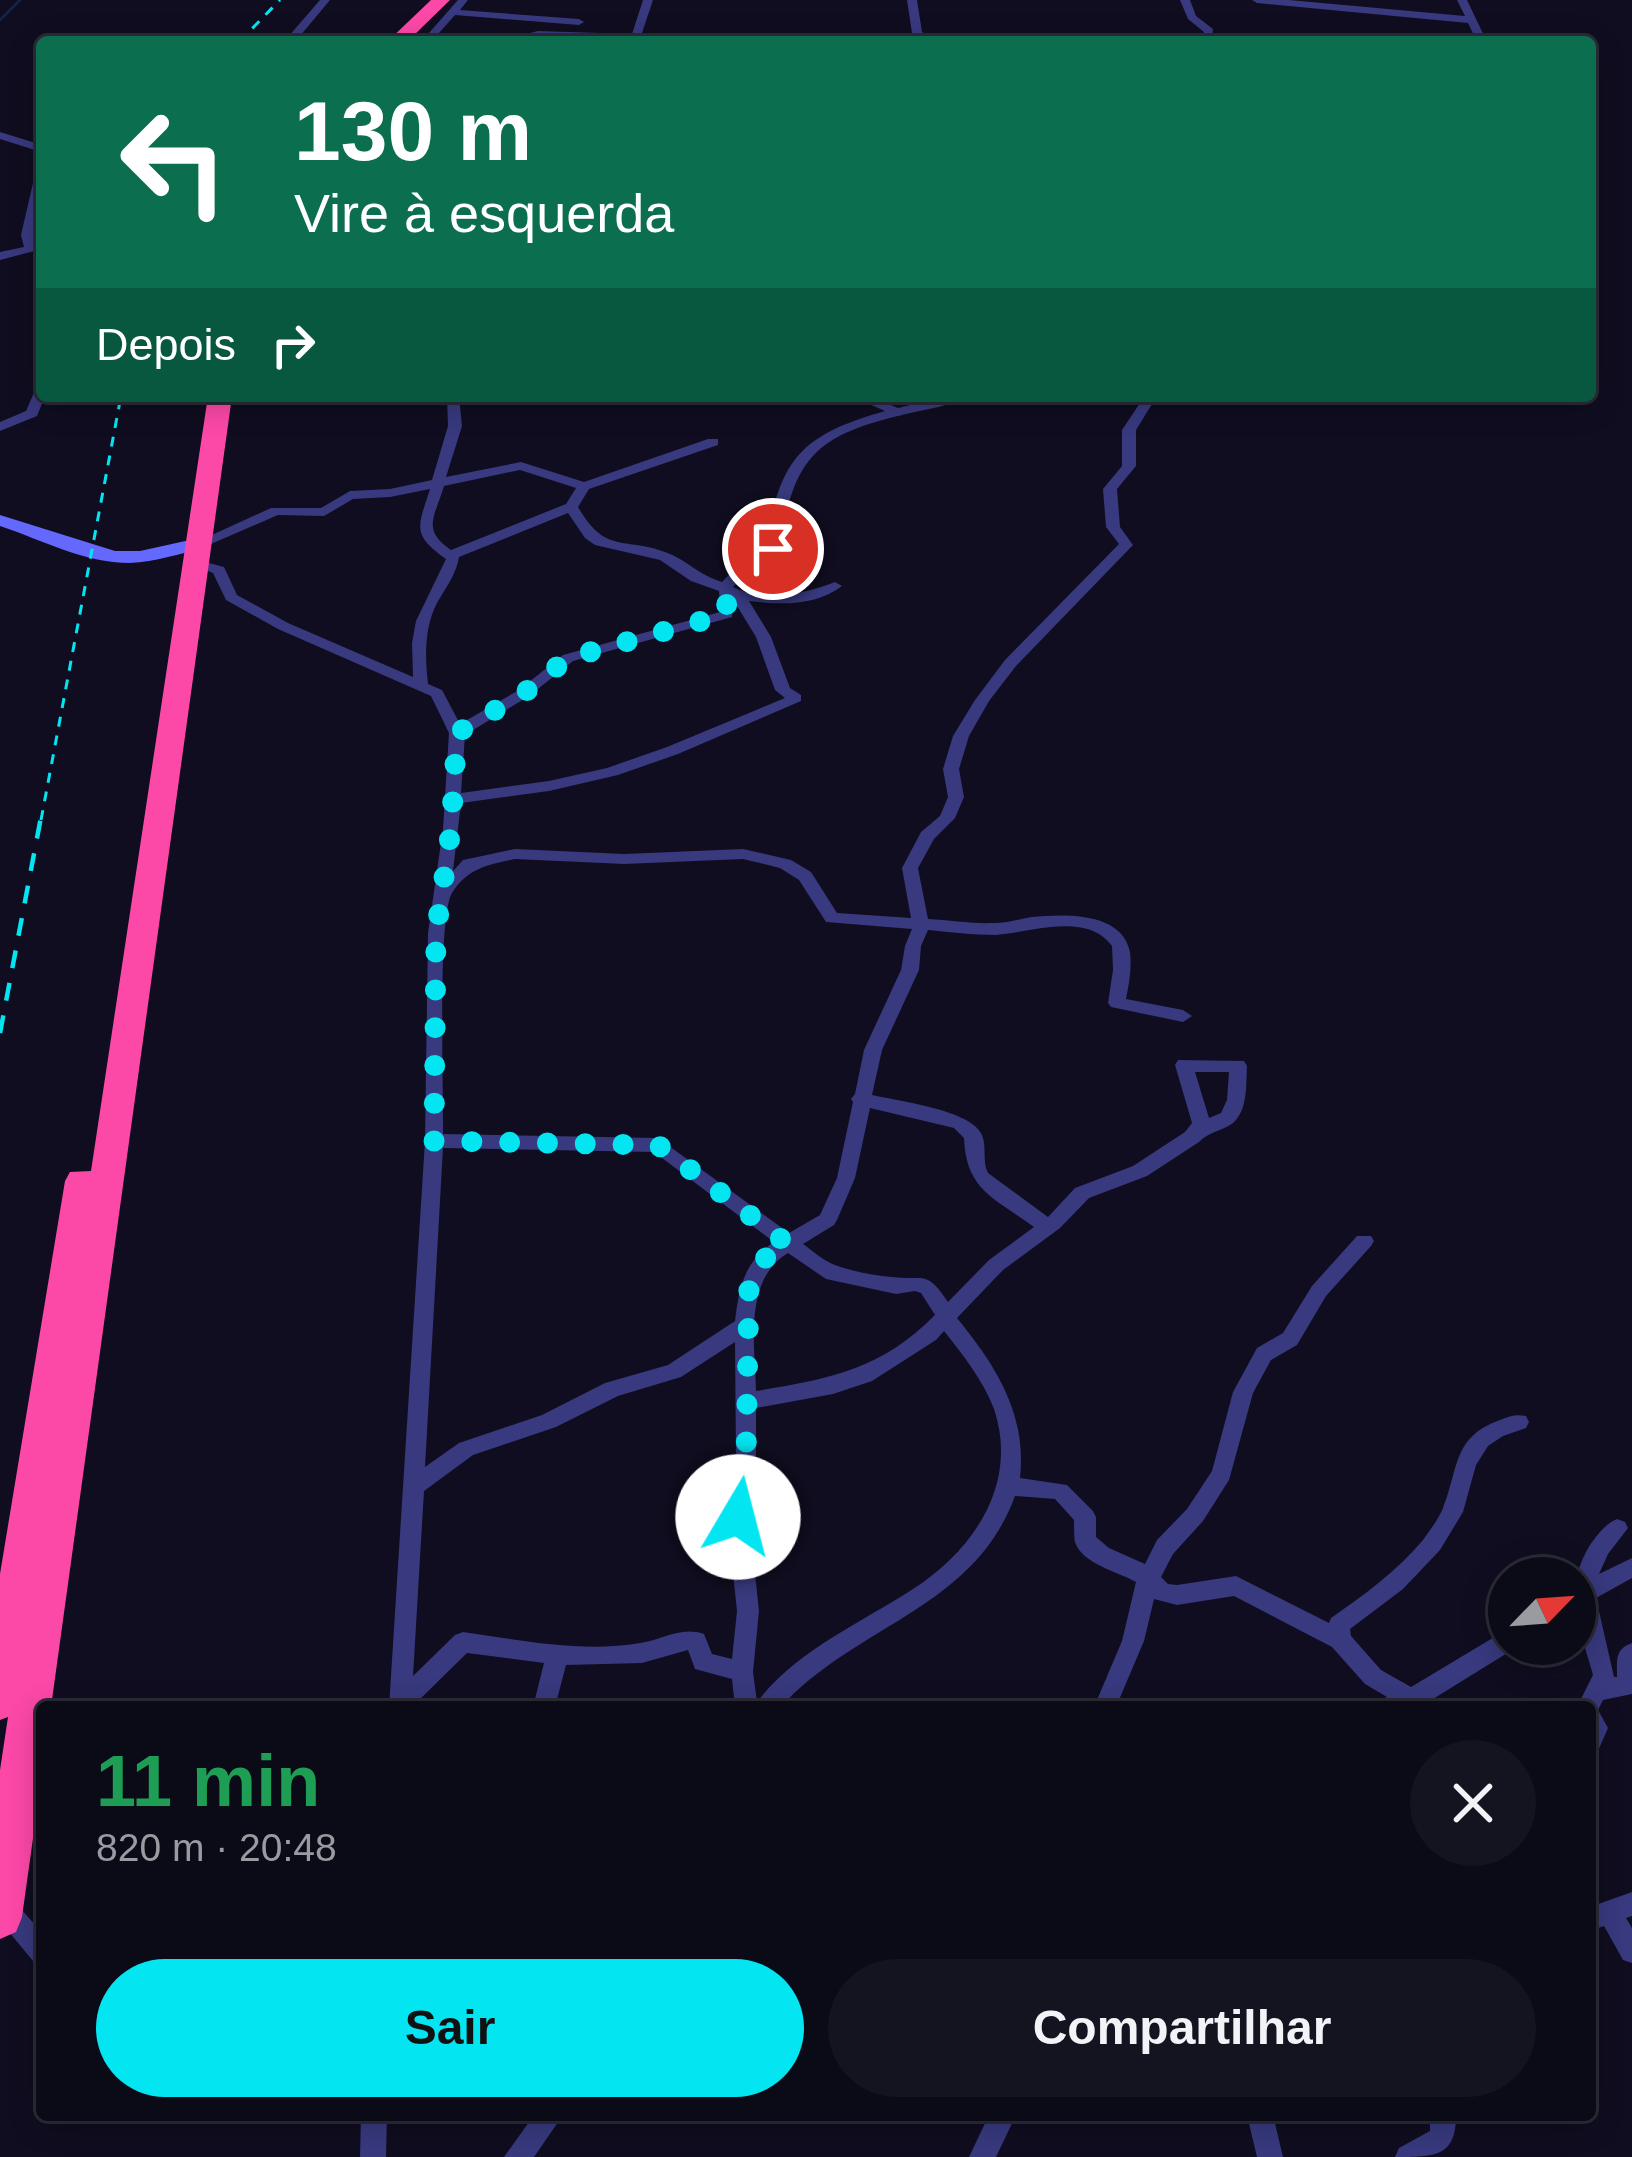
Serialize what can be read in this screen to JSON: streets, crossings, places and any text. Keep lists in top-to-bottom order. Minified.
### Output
{"north":"top right","page":{"turn":["130 m","Vire à esquerda"],"then":"Depois","heading":["11 min","820 m · 20:48"],"buttons":["Sair","Compartilhar"]}}
